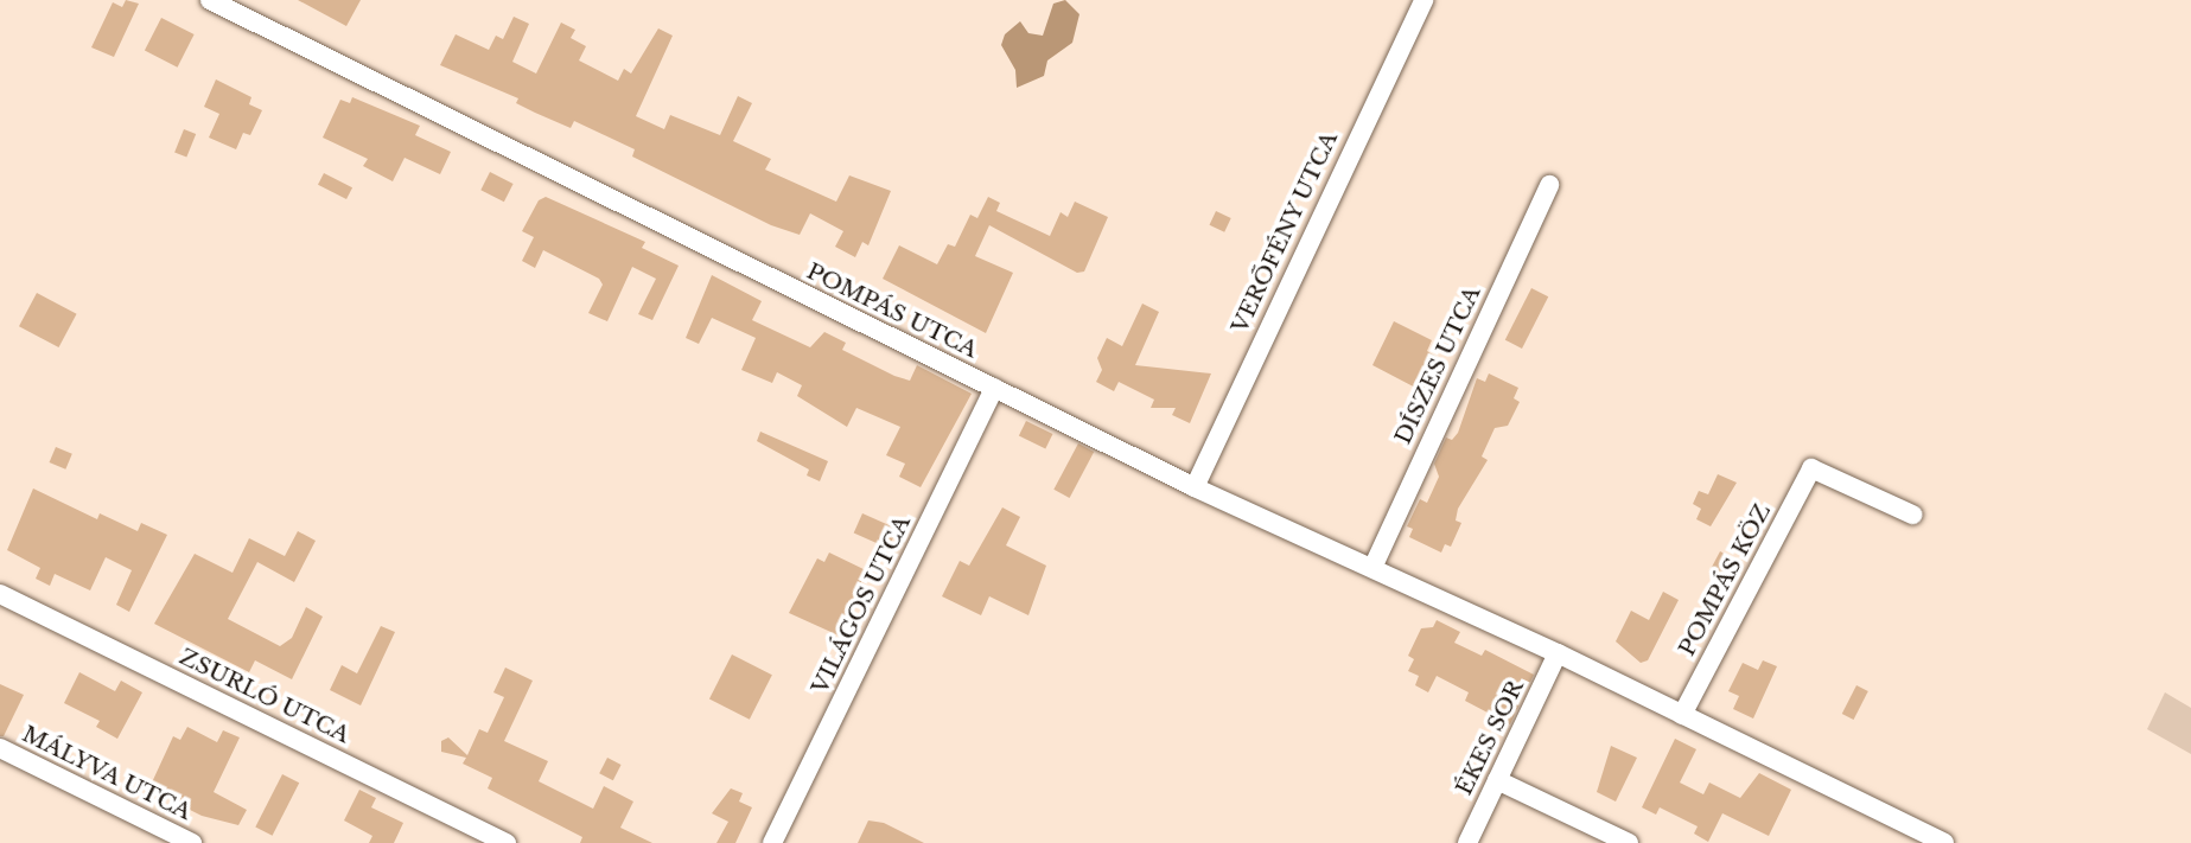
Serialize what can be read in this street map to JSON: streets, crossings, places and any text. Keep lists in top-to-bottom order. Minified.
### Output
{"streets":{"street":["VERŐFÉNY UTCA","POMPÁS UTCA","DÍSZES UTCA","POMPÁS KÖZ","VILÁGOS UTCA","ZSURLÓ UTCA","ÉKES SOR","MÁLYVA UTCA"]},"crossings":[["VERŐFÉNY UTCA","POMPÁS UTCA"],["POMPÁS UTCA","DÍSZES UTCA"],["POMPÁS UTCA","POMPÁS KÖZ"],["POMPÁS UTCA","VILÁGOS UTCA"],["POMPÁS UTCA","ÉKES SOR"]]}
